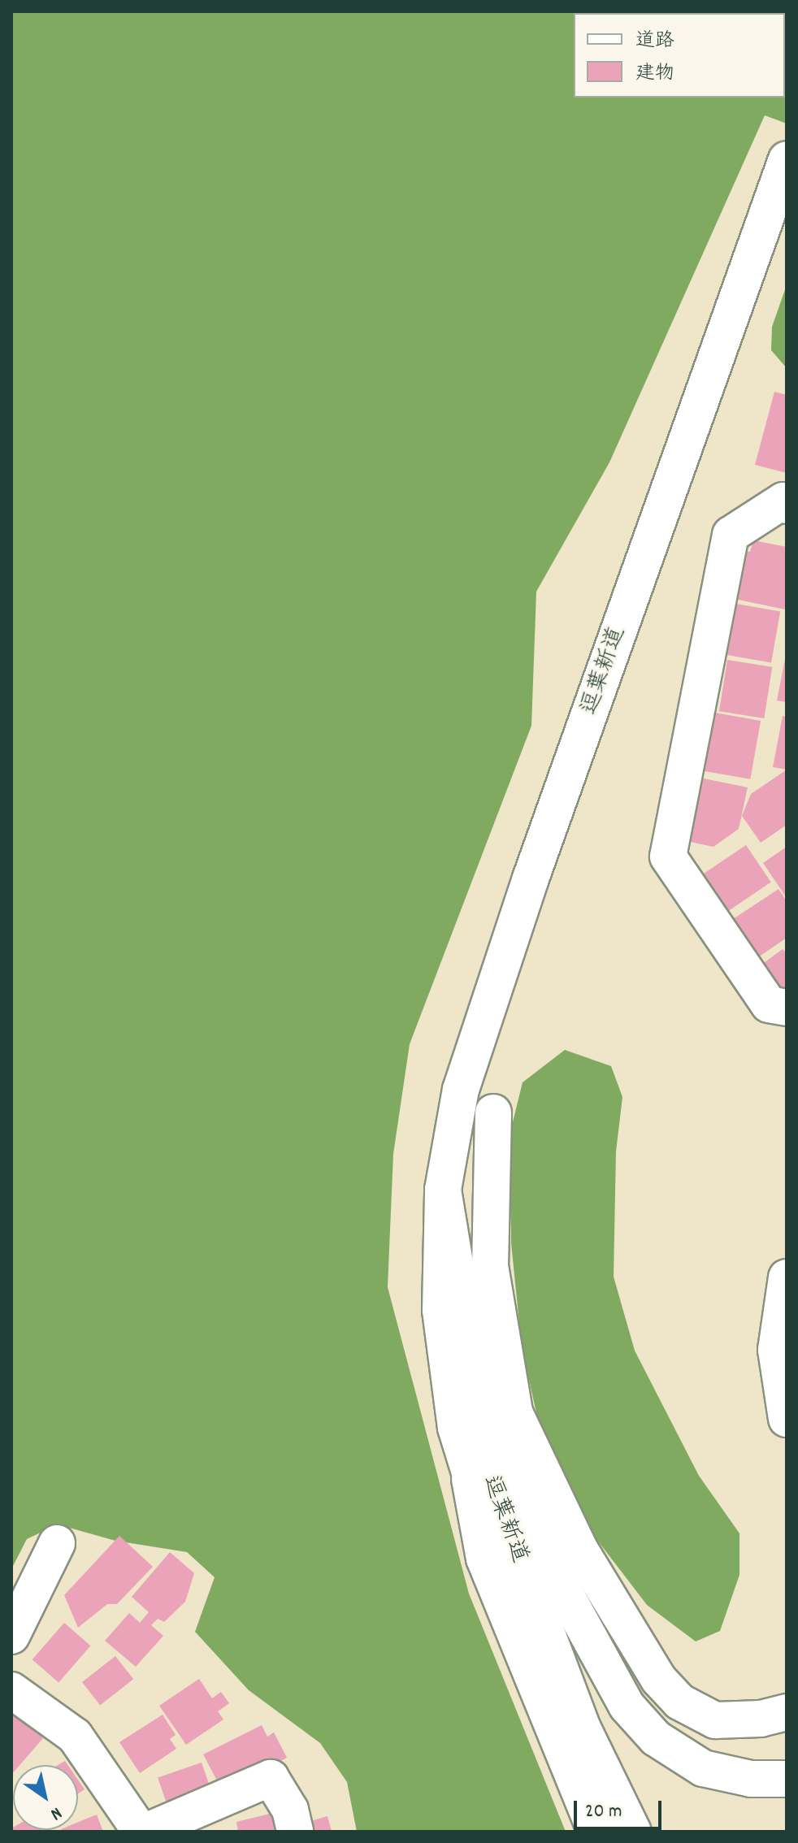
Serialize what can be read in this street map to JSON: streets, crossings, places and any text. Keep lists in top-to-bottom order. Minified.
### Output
{"streets":{"main road":["逗葉新道"]},"legend":["道路","建物"],"scale_bar":"20 m","north":"bottom right"}
